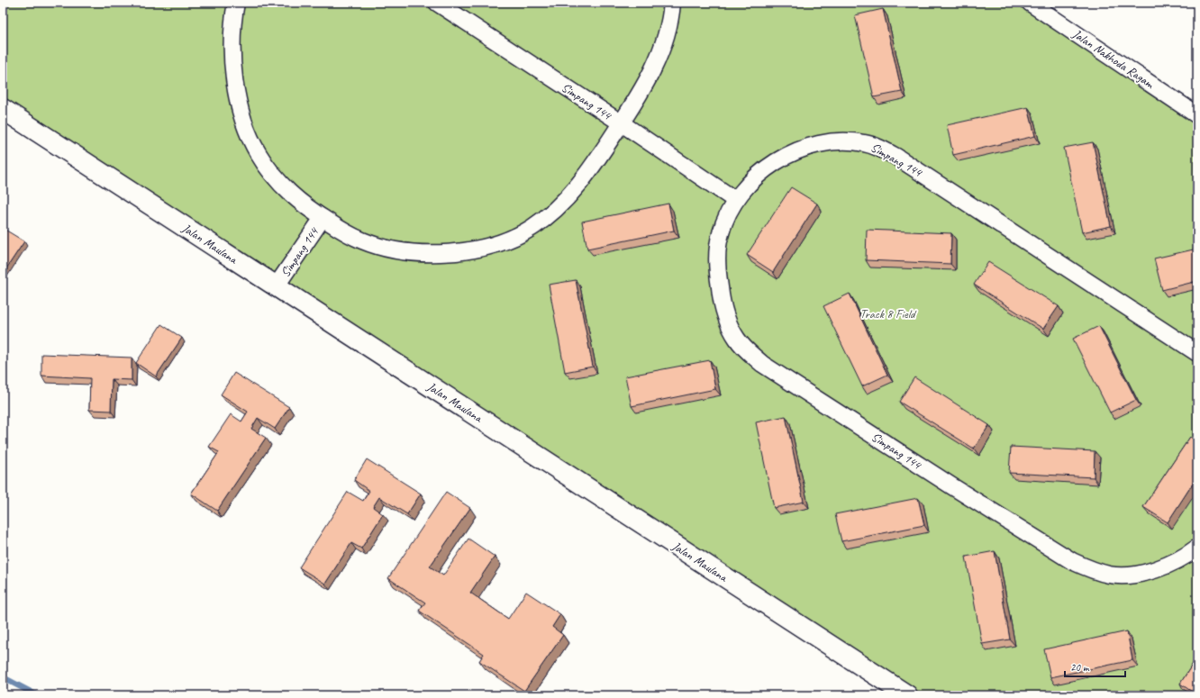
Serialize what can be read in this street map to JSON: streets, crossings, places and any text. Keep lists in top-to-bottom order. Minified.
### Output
{"streets":{"main road":["Jalan Maulana"],"street":["Jalan Nakhoda Ragam","Simpang 144"]},"crossings":[["Simpang 144","Jalan Maulana"]],"parks":["Track 8 Field"],"scale_bar":"20 m"}
